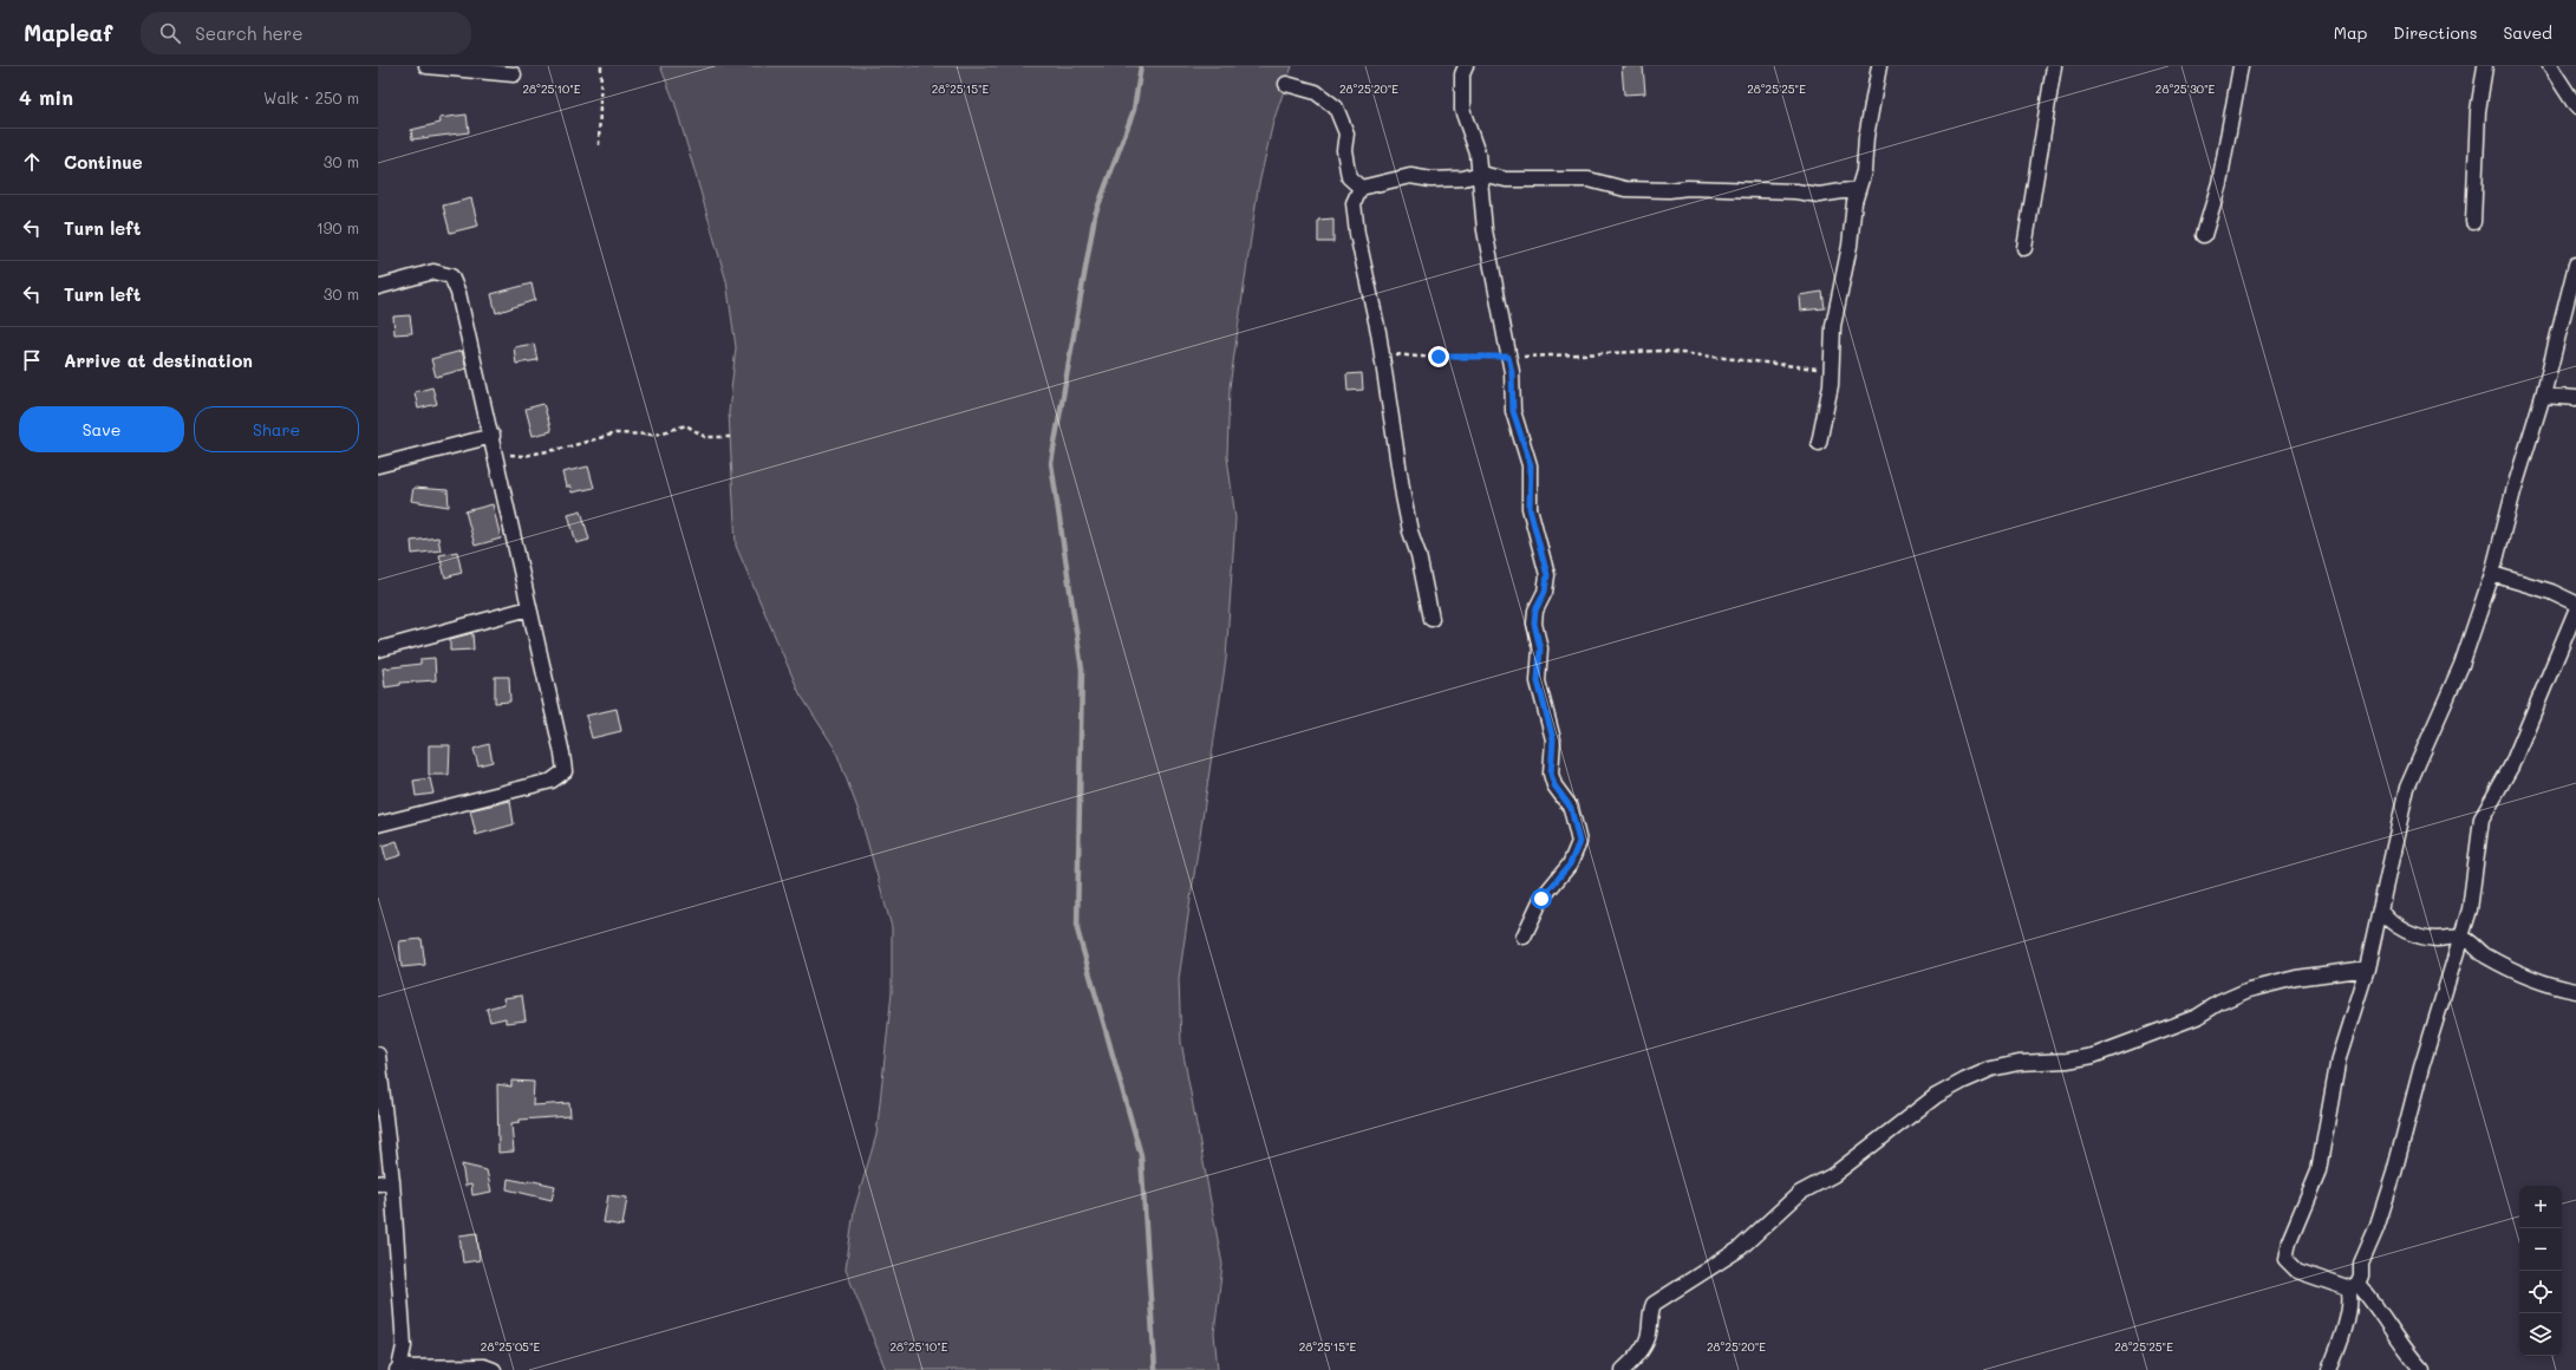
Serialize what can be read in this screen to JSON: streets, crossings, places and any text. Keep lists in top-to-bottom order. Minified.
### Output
{"page":{"header":"Mapleaf","search":"Search here","nav":["Map","Directions","Saved"],"heading":["4 min","Walk · 250 m"],"list":[["Continue","30 m"],["Turn left","190 m"],["Turn left","30 m"],"Arrive at destination"],"buttons":["Save","Share"],"map_buttons":["+","−"]},"coordinates":["28°25'10\"E","28°25'15\"E","28°25'20\"E","28°25'25\"E","28°25'30\"E","28°25'05\"E"]}
